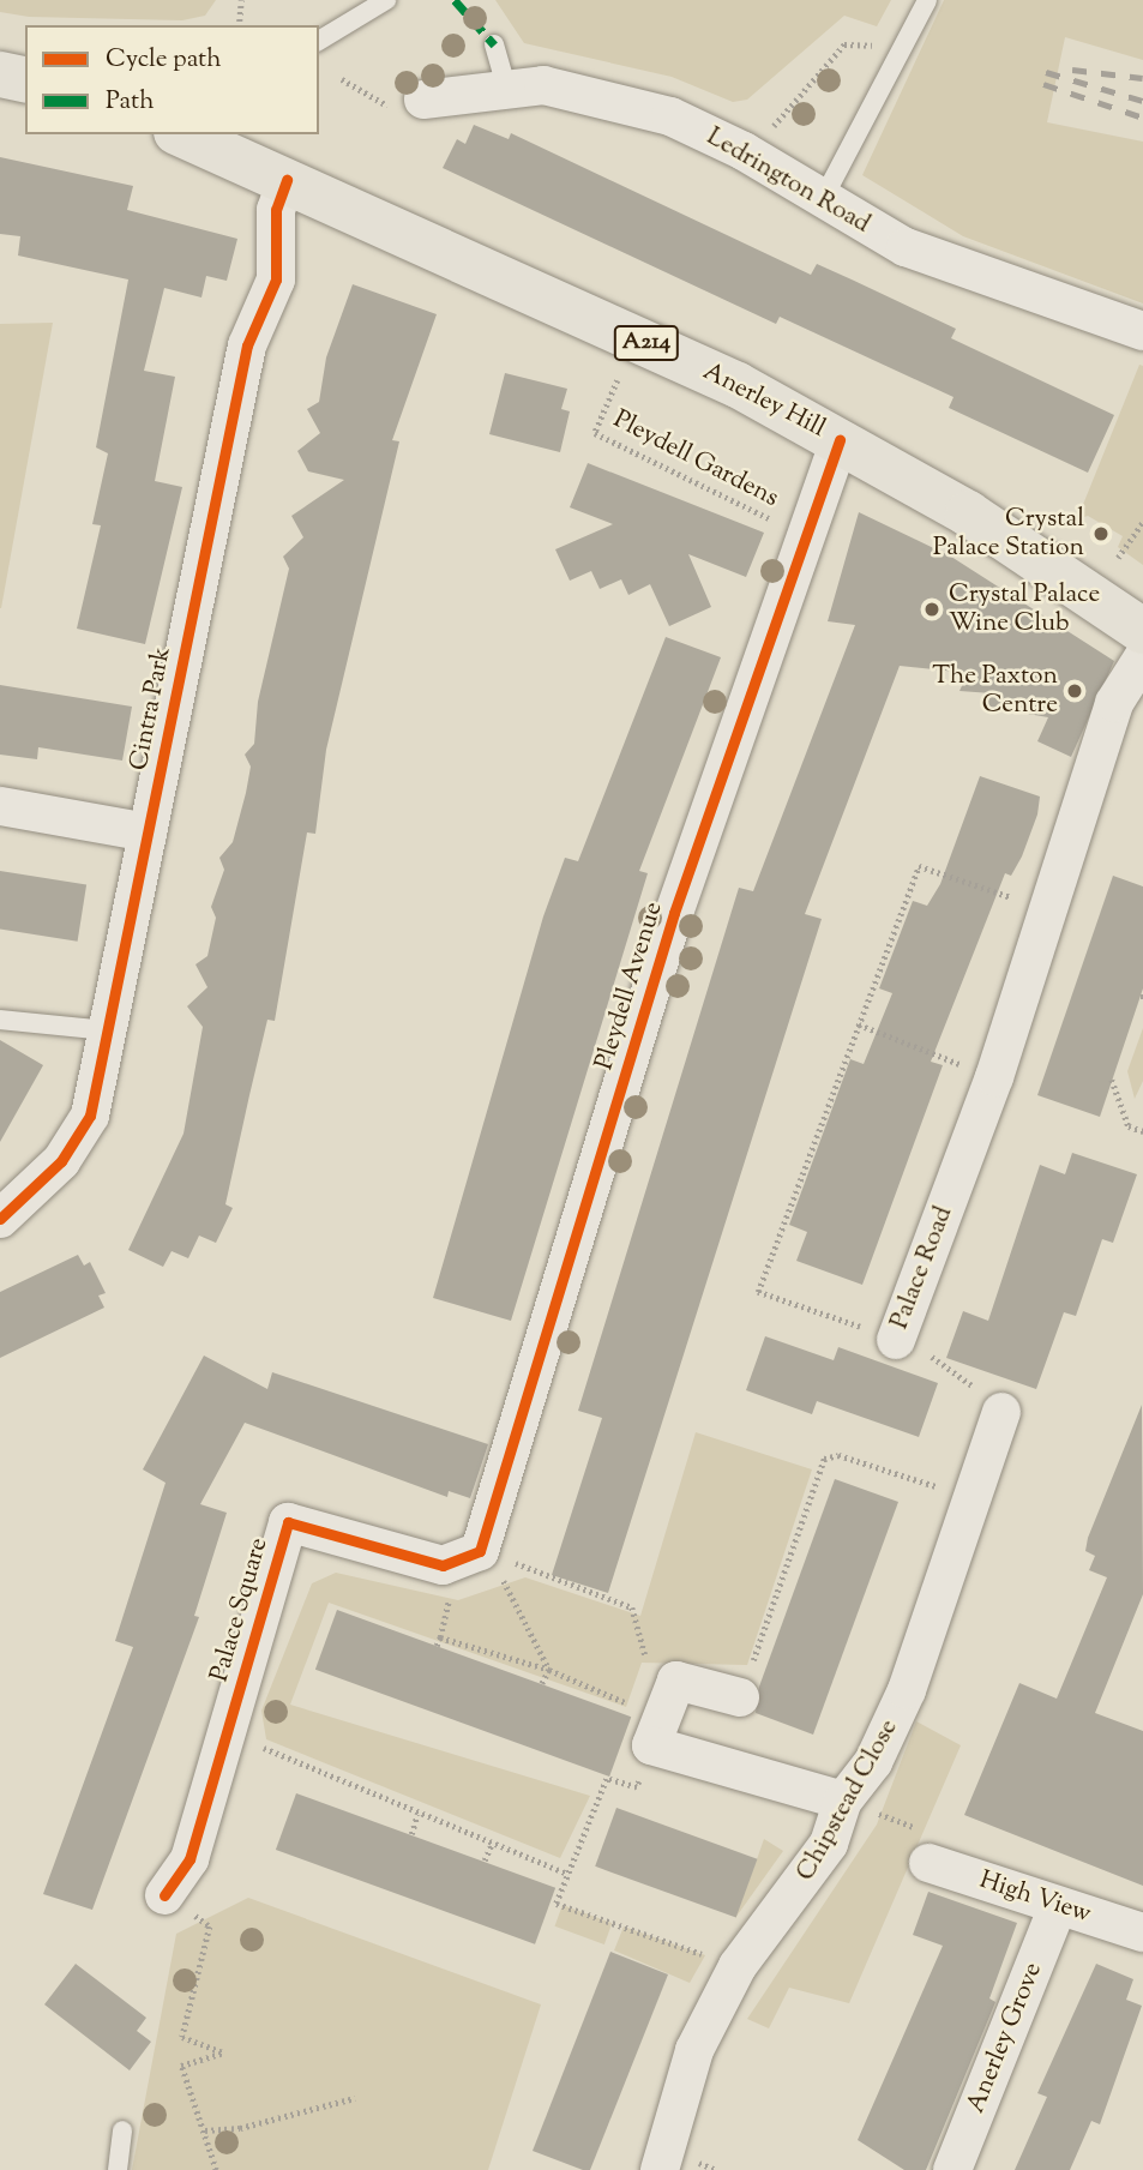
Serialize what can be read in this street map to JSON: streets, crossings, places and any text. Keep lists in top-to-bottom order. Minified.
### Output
{"streets":{"main road":["A214","Anerley Hill"],"street":["Ledrington Road","Cintra Park","Pleydell Avenue","Palace Road","Palace Square","Chipstead Close","High View","Anerley Grove"],"path":["Pleydell Gardens"]},"crossings":[["Anerley Hill","Pleydell Gardens"],["Anerley Hill","Cintra Park"],["Anerley Hill","Pleydell Avenue"],["Pleydell Avenue","Palace Square"],["High View","Anerley Grove"]],"places":["Crystal Palace Station","Crystal Palace Wine Club","The Paxton Centre"],"legend":["Cycle path","Path"]}
